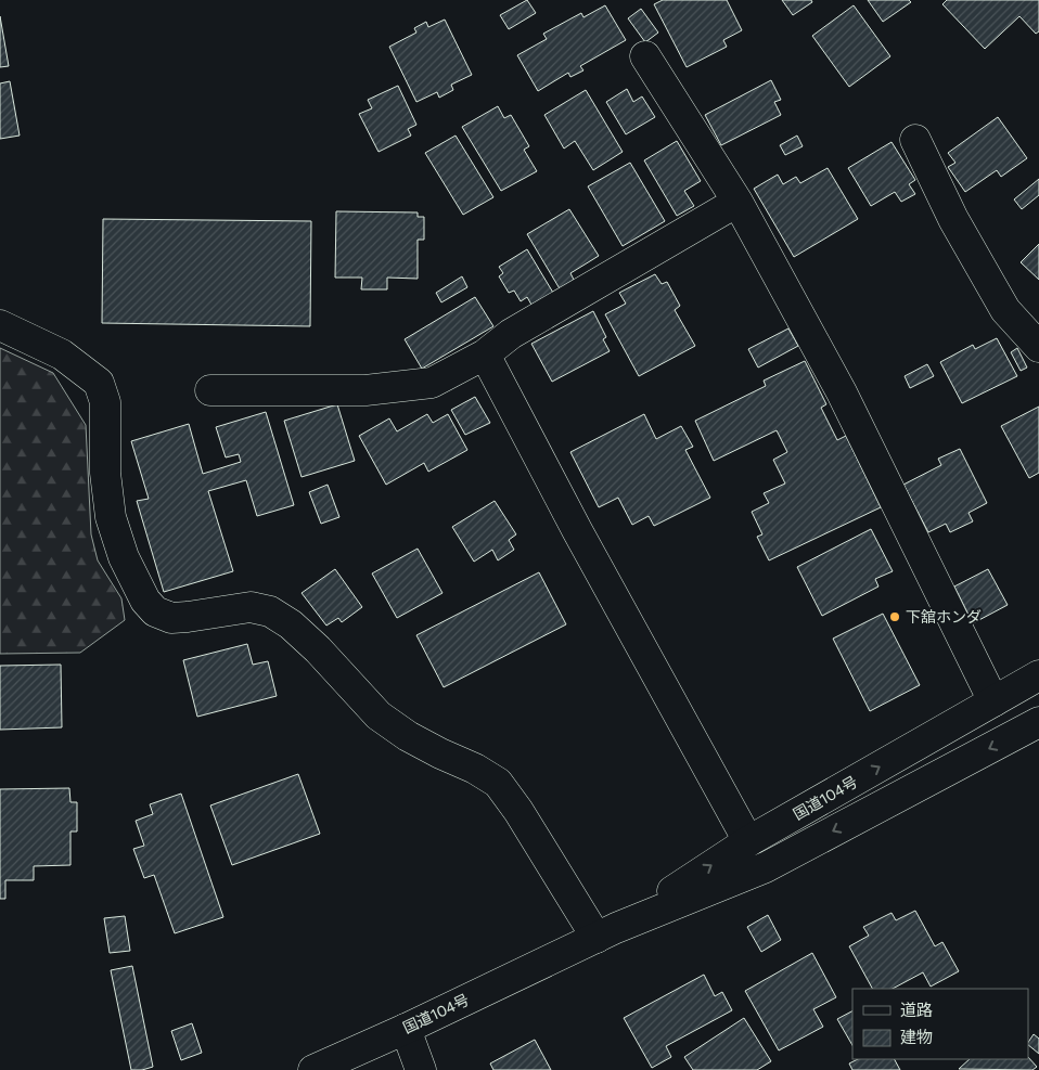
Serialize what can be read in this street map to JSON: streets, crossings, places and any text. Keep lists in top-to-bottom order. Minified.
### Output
{"streets":{"main road":["国道104号"]},"places":["下舘ホンダ"],"legend":["道路","建物"]}
